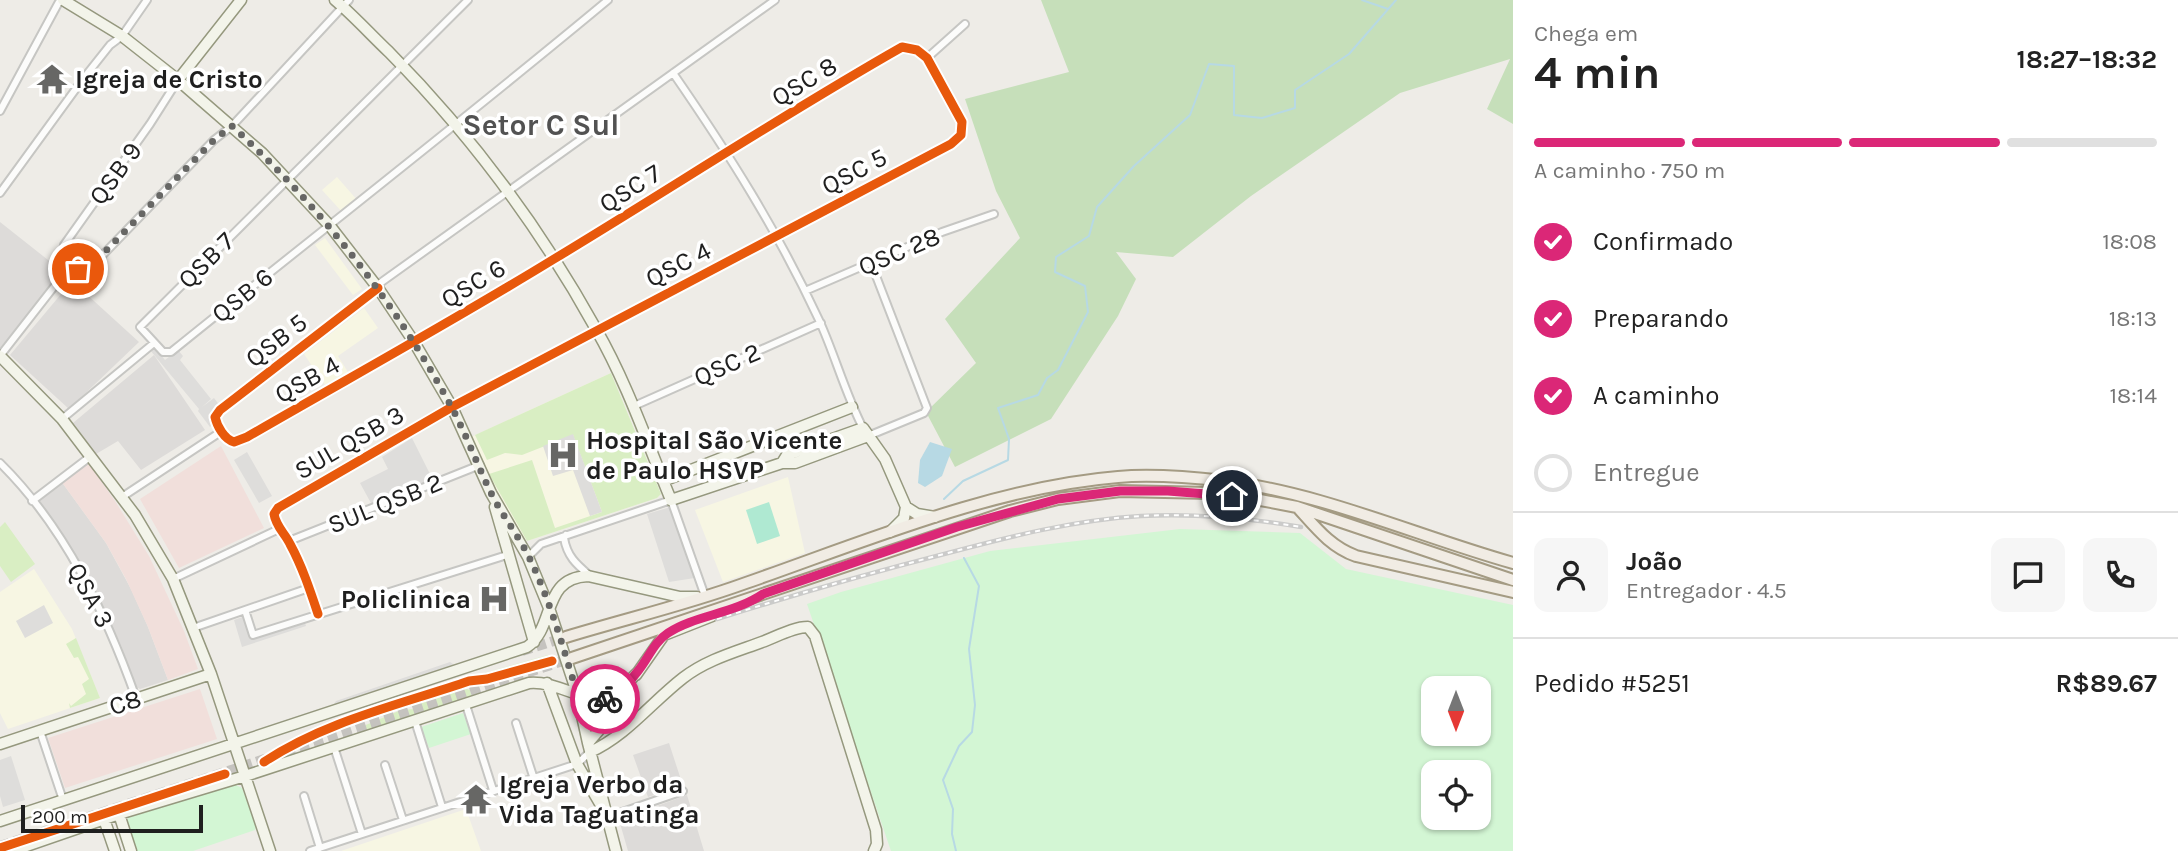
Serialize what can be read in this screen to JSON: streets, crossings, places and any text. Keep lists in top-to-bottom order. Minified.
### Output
{"streets":{"main road":["C8"],"street":["QSC 8","QSC 5","QSB 9","QSC 7","QSC 28","QSB 7","QSC 4","QSC 6","QSB 6","QSB 5","QSC 2","QSB 4","SUL QSB 3","SUL QSB 2","QSA 3"]},"crossings":[["QSC 8","QSC 5"],["QSC 8","QSC 7"],["QSC 5","QSC 4"],["QSC 7","QSC 6"],["QSB 7","QSB 6"],["QSC 4","SUL QSB 3"],["QSC 6","QSB 4"],["QSB 5","QSB 4"],["QSA 3","C8"]],"districts":["Setor C Sul"],"places":{"temple":["Igreja de Cristo","Igreja Verbo da Vida Taguatinga"],"hospital":["Hospital São Vicente de Paulo HSVP","Policlinica"]},"scale_bar":"200 m","north":"bottom","page":{"heading":["4 min","Chega em","18:27–18:32"],"panel":["João","Entregador · 4.5","Pedido #5251","R$89.67"],"bar":"A caminho · 750 m","list":[["Confirmado","18:08"],["Preparando","18:13"],["A caminho","18:14"],"Entregue"],"scale":"200 m"}}
